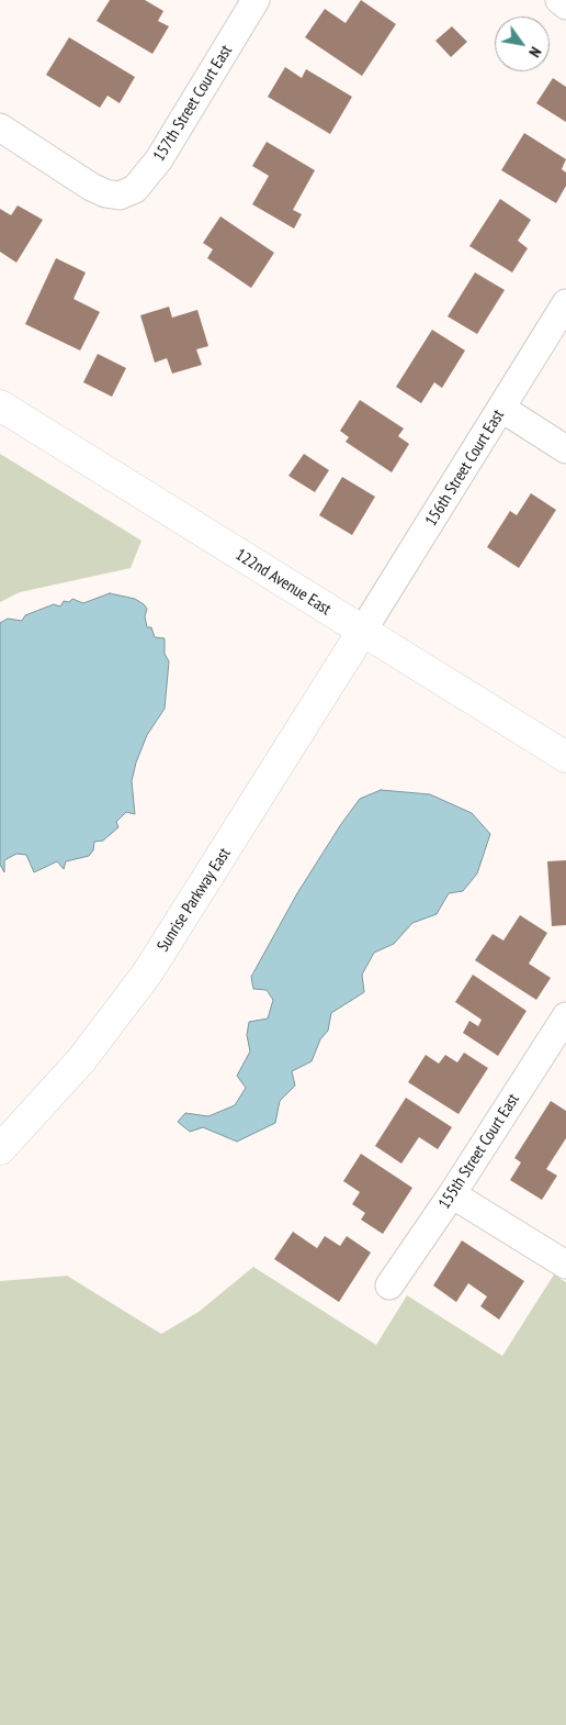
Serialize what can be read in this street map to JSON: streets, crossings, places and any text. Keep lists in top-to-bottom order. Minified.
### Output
{"streets":{"main road":["122nd Avenue East","Sunrise Parkway East"],"street":["157th Street Court East","156th Street Court East","155th Street Court East"]},"crossings":[["156th Street Court East","122nd Avenue East"],["156th Street Court East","Sunrise Parkway East"],["122nd Avenue East","Sunrise Parkway East"]],"north":"bottom right"}
